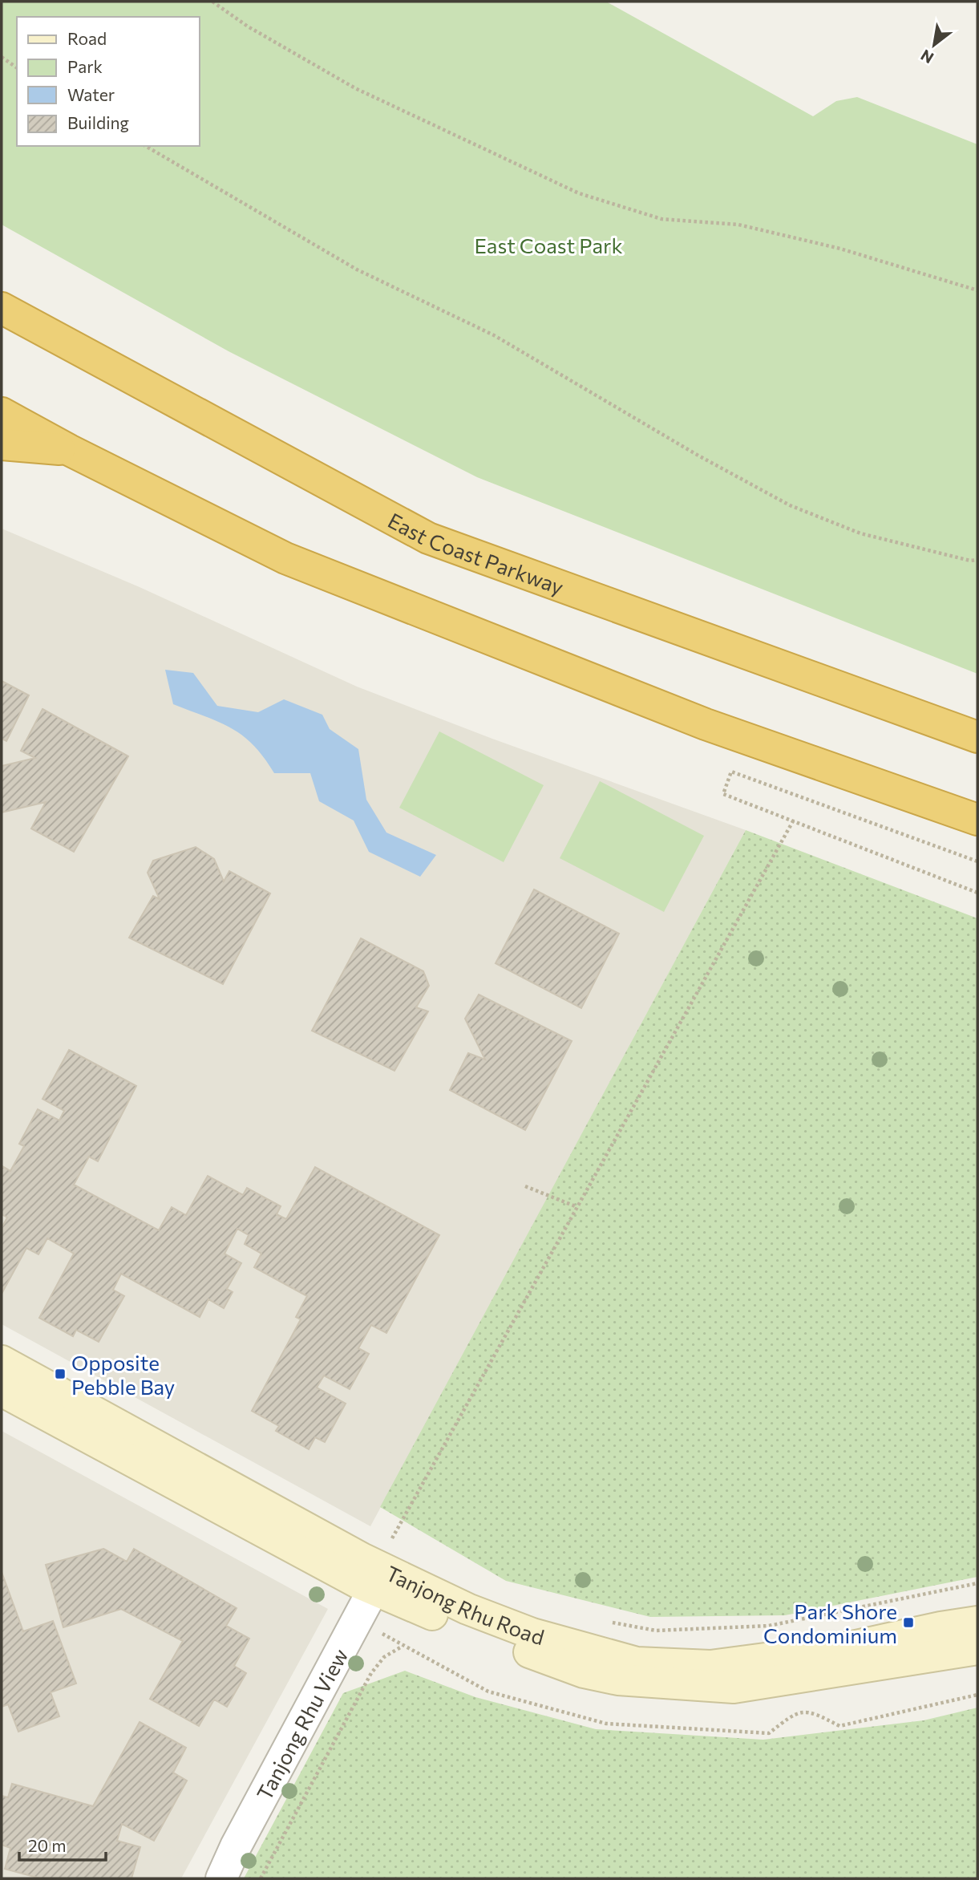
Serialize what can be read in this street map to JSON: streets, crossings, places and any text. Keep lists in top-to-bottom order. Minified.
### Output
{"streets":{"highway":["East Coast Parkway"],"street":["Tanjong Rhu Road","Tanjong Rhu View"]},"crossings":[["Tanjong Rhu Road","Tanjong Rhu View"]],"parks":["East Coast Park"],"places":{"transit":["Opposite Pebble Bay","Park Shore Condominium"]},"legend":["Road","Park","Water","Building"],"scale_bar":"20 m","north":"bottom left"}
